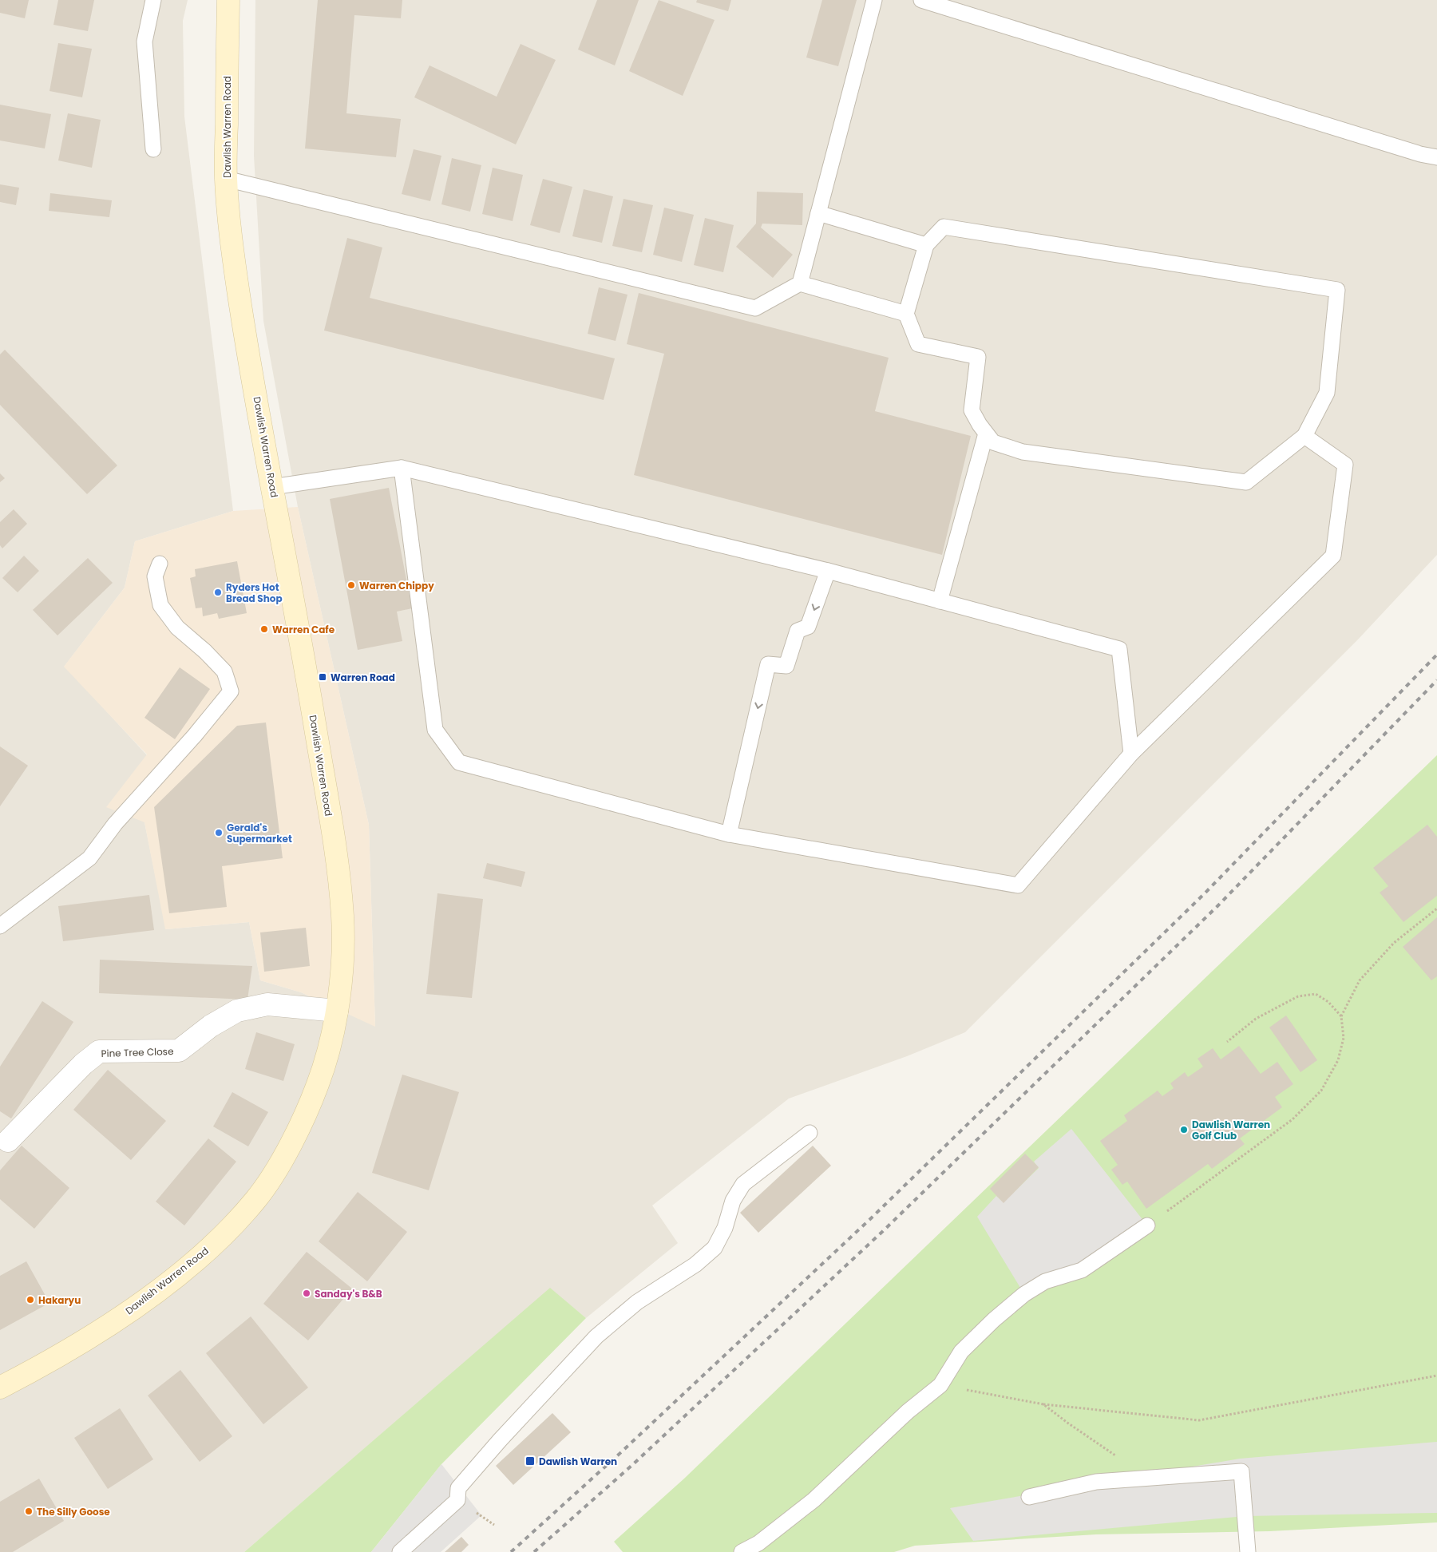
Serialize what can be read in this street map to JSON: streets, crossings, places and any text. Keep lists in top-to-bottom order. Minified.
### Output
{"streets":{"street":["Dawlish Warren Road","Pine Tree Close"]},"crossings":[["Dawlish Warren Road","Pine Tree Close"]],"places":{"other":["Warren Chippy","Ryders Hot Bread Shop","Warren Cafe","Gerald's Supermarket","Dawlish Warren Golf Club","Sanday's B&B","Hakaryu","The Silly Goose"],"transit":["Warren Road","Dawlish Warren"]}}
